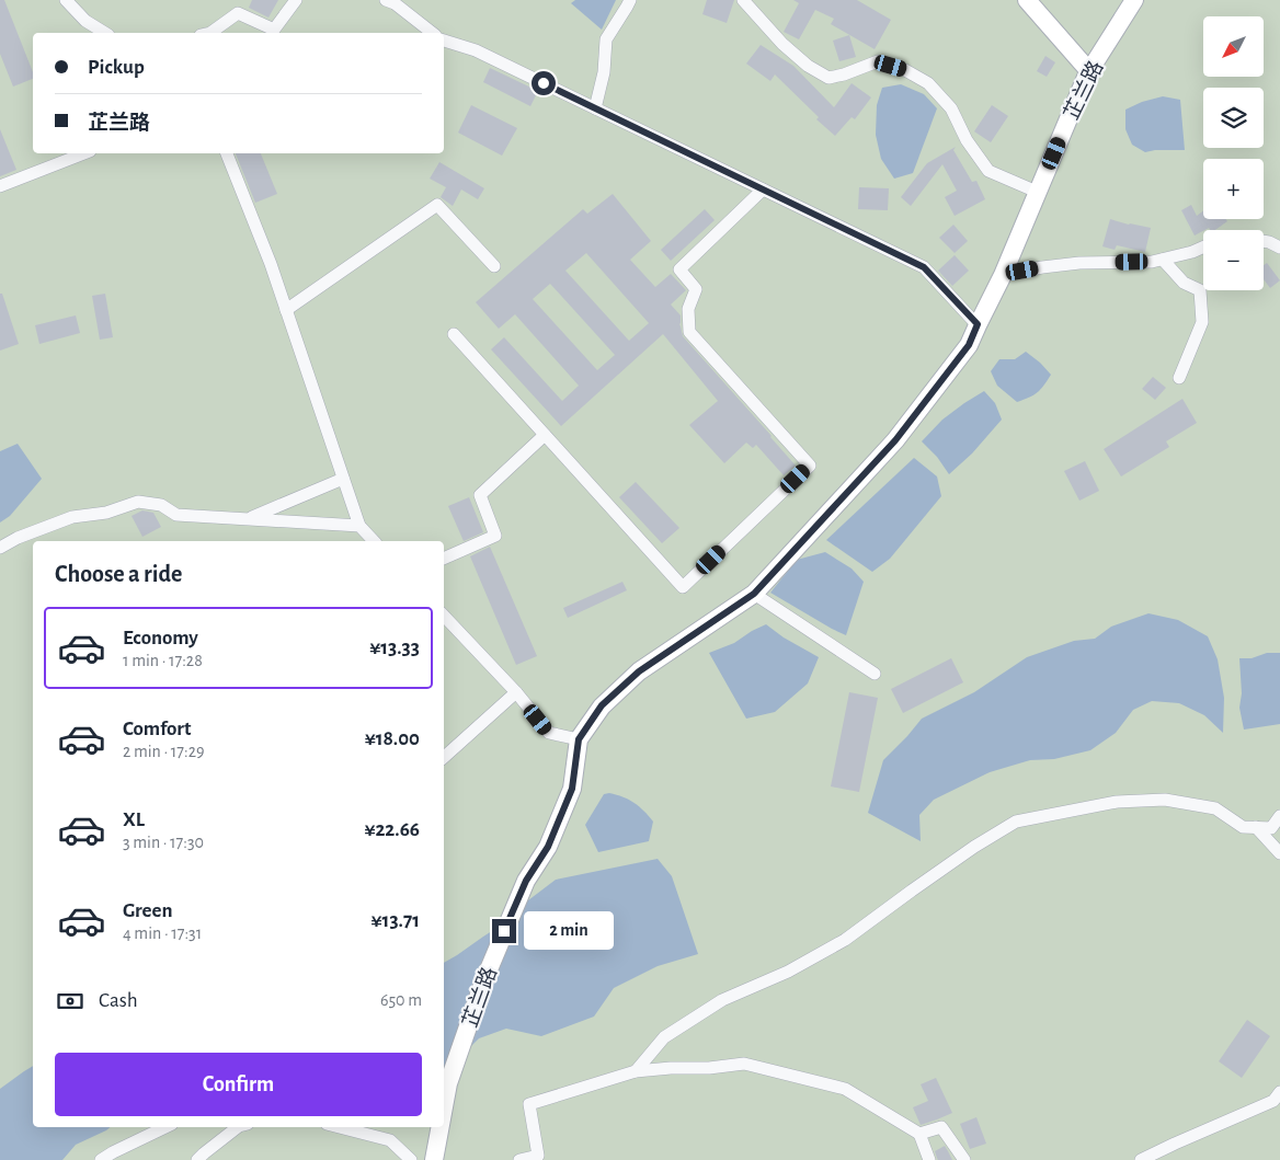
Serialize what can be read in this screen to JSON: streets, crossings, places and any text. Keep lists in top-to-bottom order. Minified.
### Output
{"streets":{"street":["芷兰路"]},"north":"bottom left","page":{"map_buttons":["+","−"],"banner":["Pickup","芷兰路"],"heading":"Choose a ride","list":[{"name":"Economy","note":"1 min · 17:28","value":"¥13.33"},{"name":"Comfort","note":"2 min · 17:29","value":"¥18.00"},{"name":"XL","note":"3 min · 17:30","value":"¥22.66"},{"name":"Green","note":"4 min · 17:31","value":"¥13.71"}],"bubble":"2 min","pay":["Cash","650 m"],"buttons":"Confirm"}}
